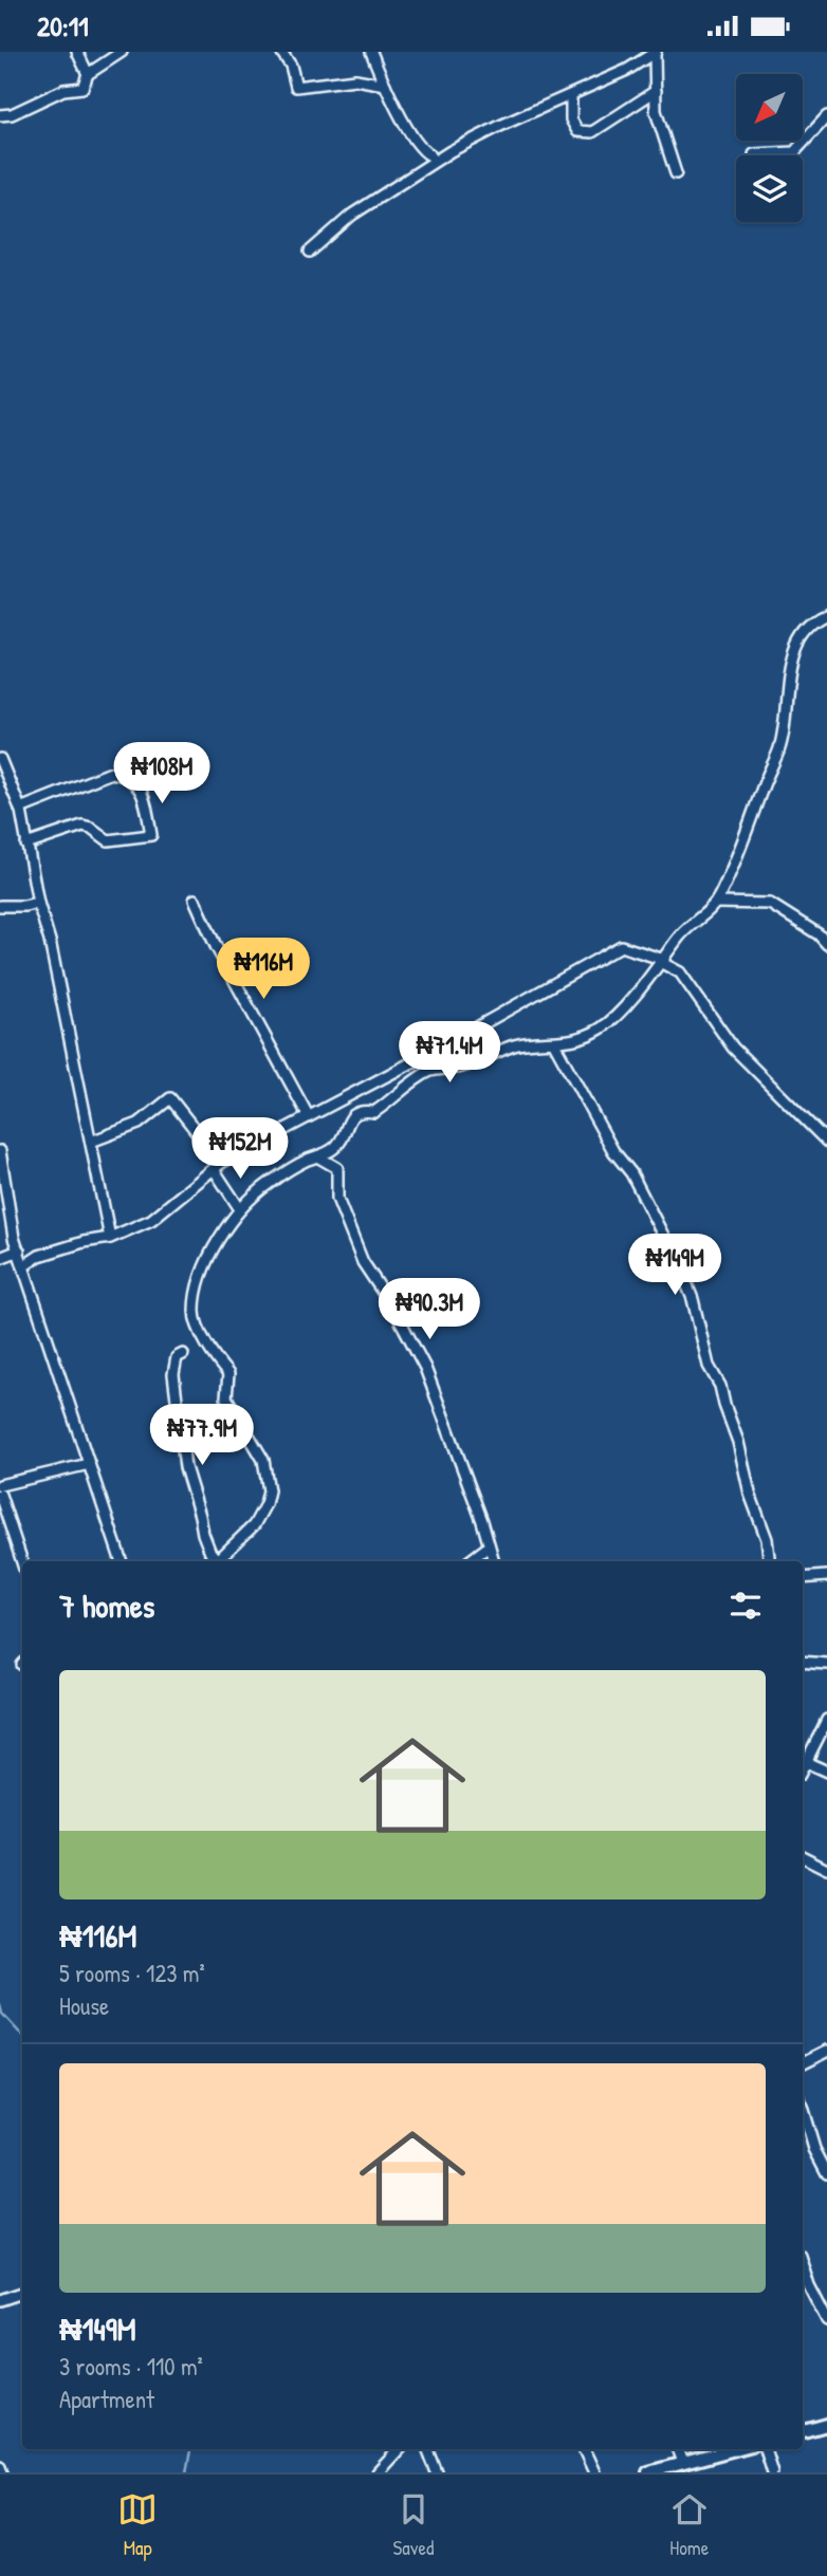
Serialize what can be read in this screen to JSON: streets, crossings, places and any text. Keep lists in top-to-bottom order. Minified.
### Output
{"north":"bottom left","page":{"status":"20:11","price":["₦108M","₦116M","₦71.4M","₦152M","₦149M","₦90.3M","₦77.9M"],"heading":"7 homes","list":[{"name":"₦116M","note":"5 rooms · 123 m² · House"},{"name":"₦149M","note":"3 rooms · 110 m² · Apartment"}],"tabs":["Map","Saved","Home"]}}
